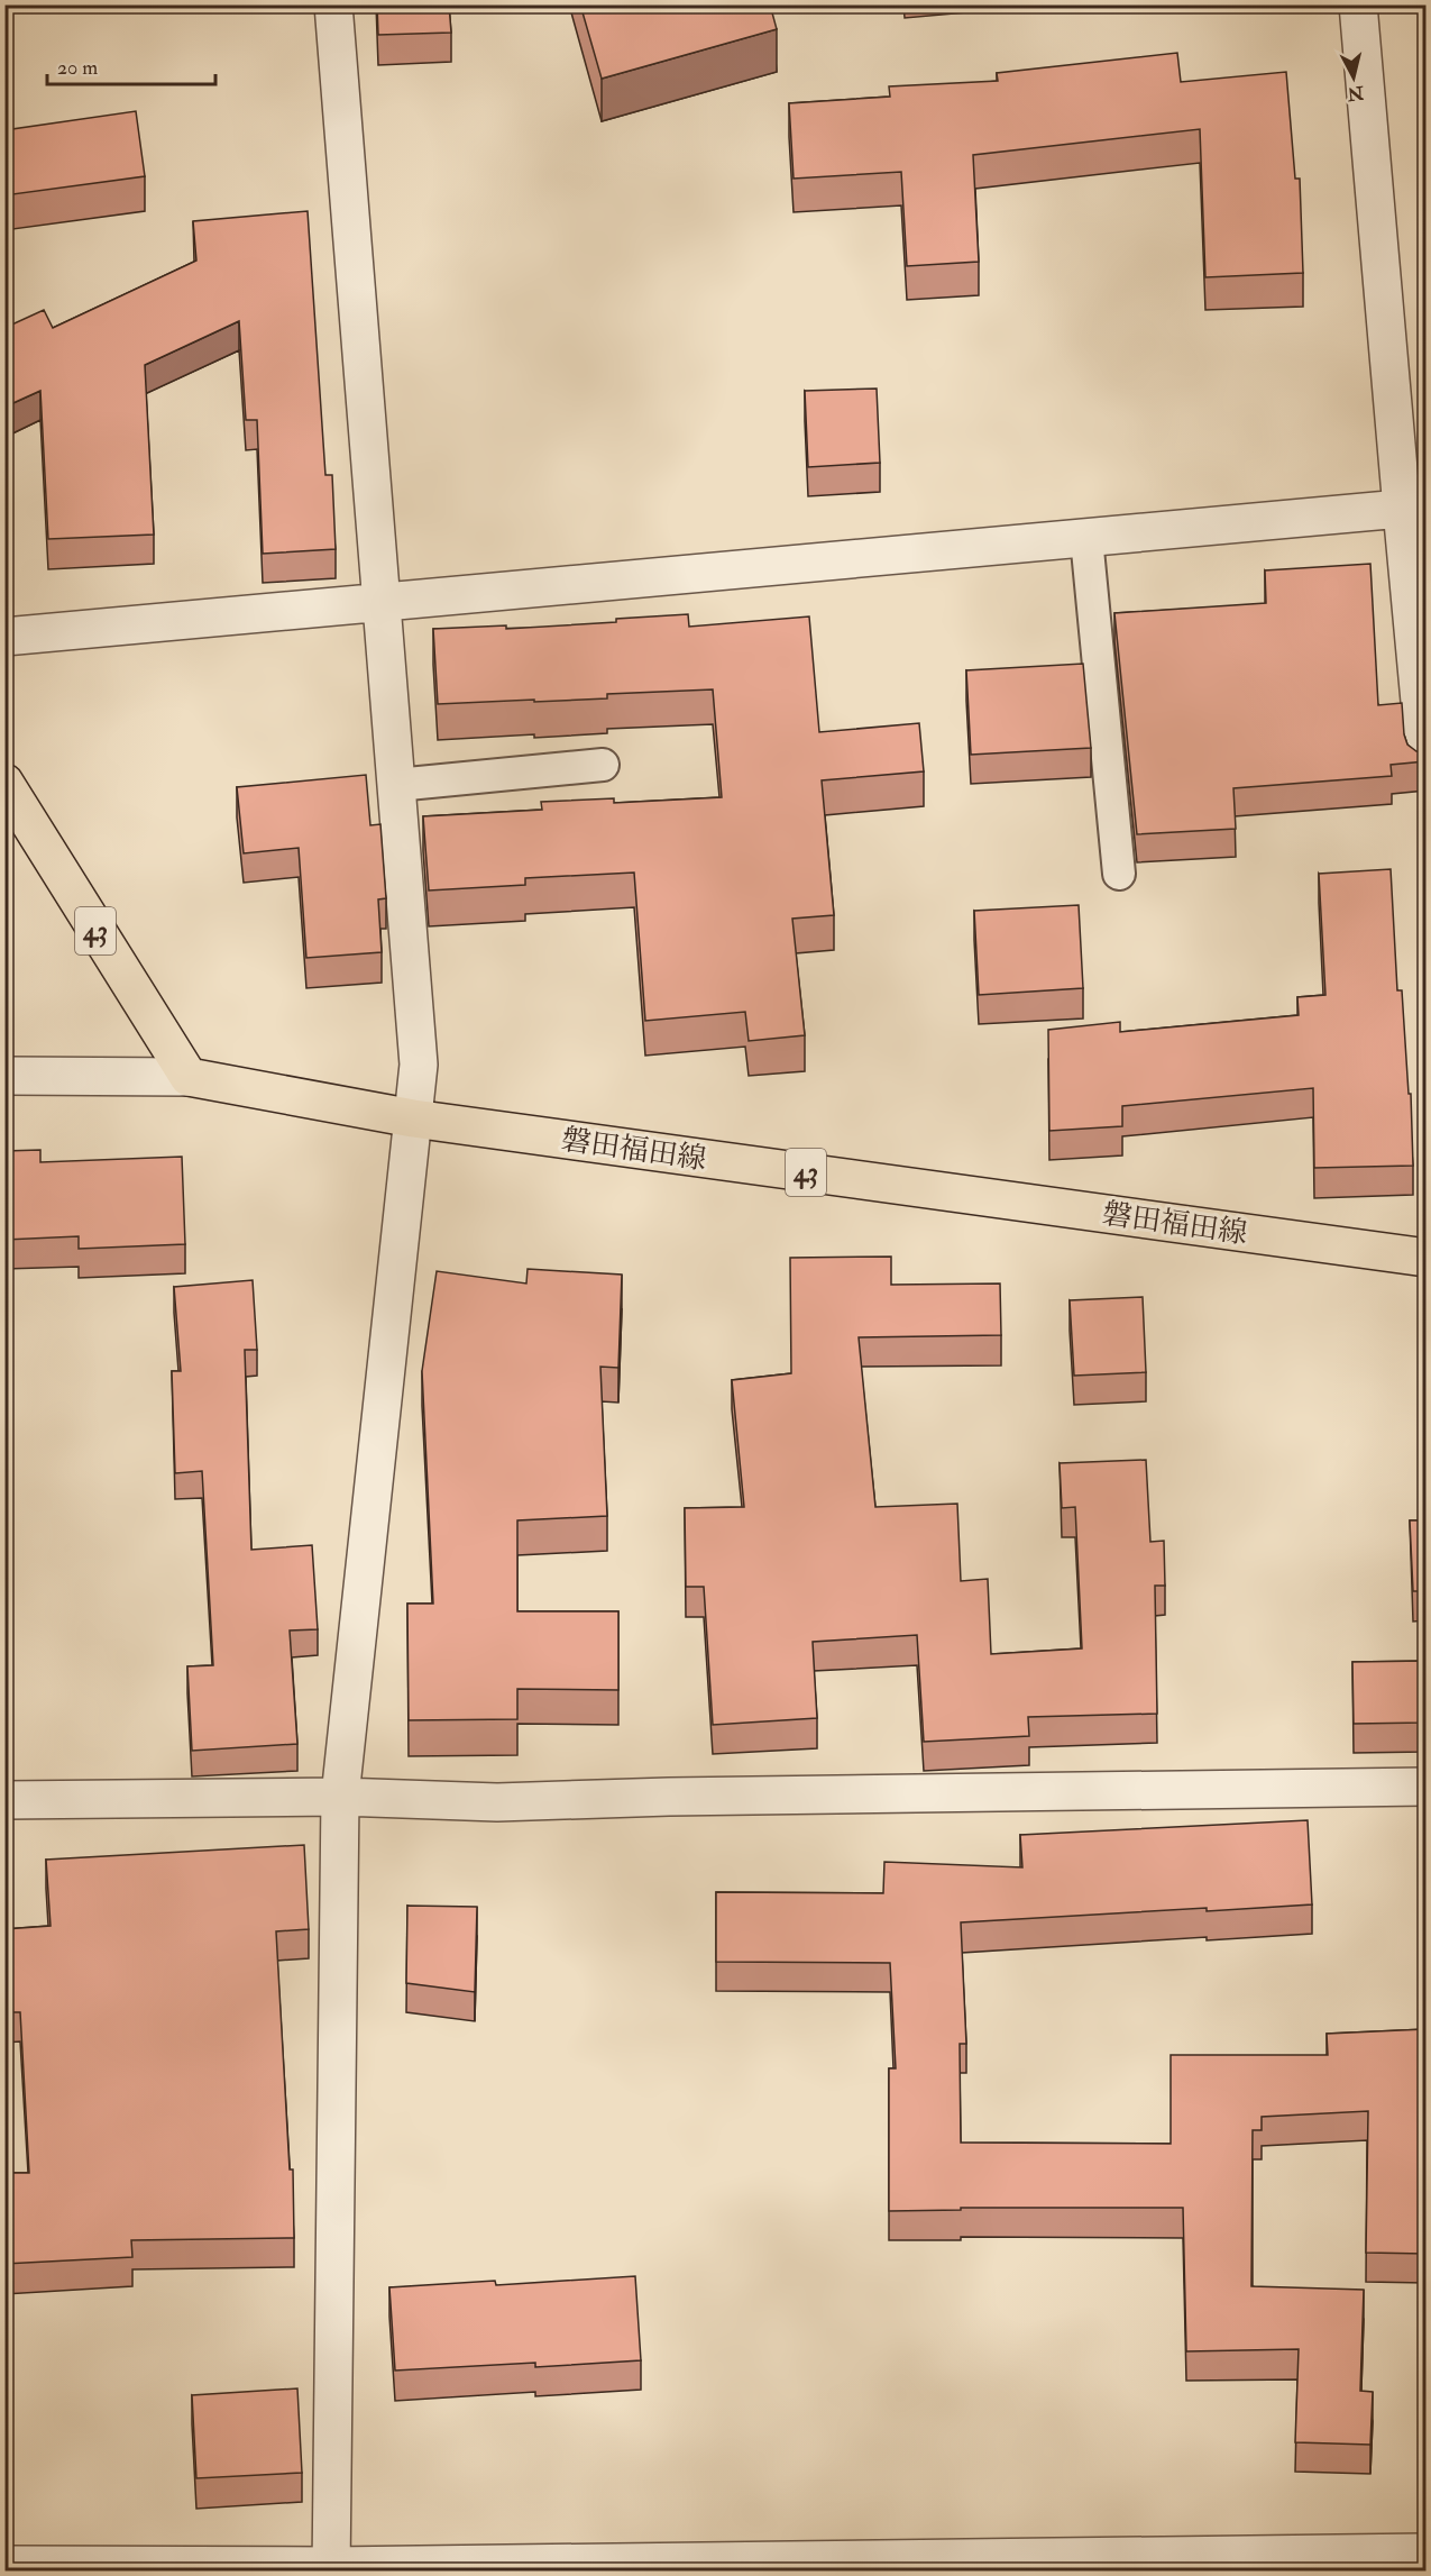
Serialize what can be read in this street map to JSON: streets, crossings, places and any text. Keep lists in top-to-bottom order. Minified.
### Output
{"streets":{"main road":["43","磐田福田線"]},"crossings":[["43","磐田福田線"]],"scale_bar":"20 m","north":"bottom"}
